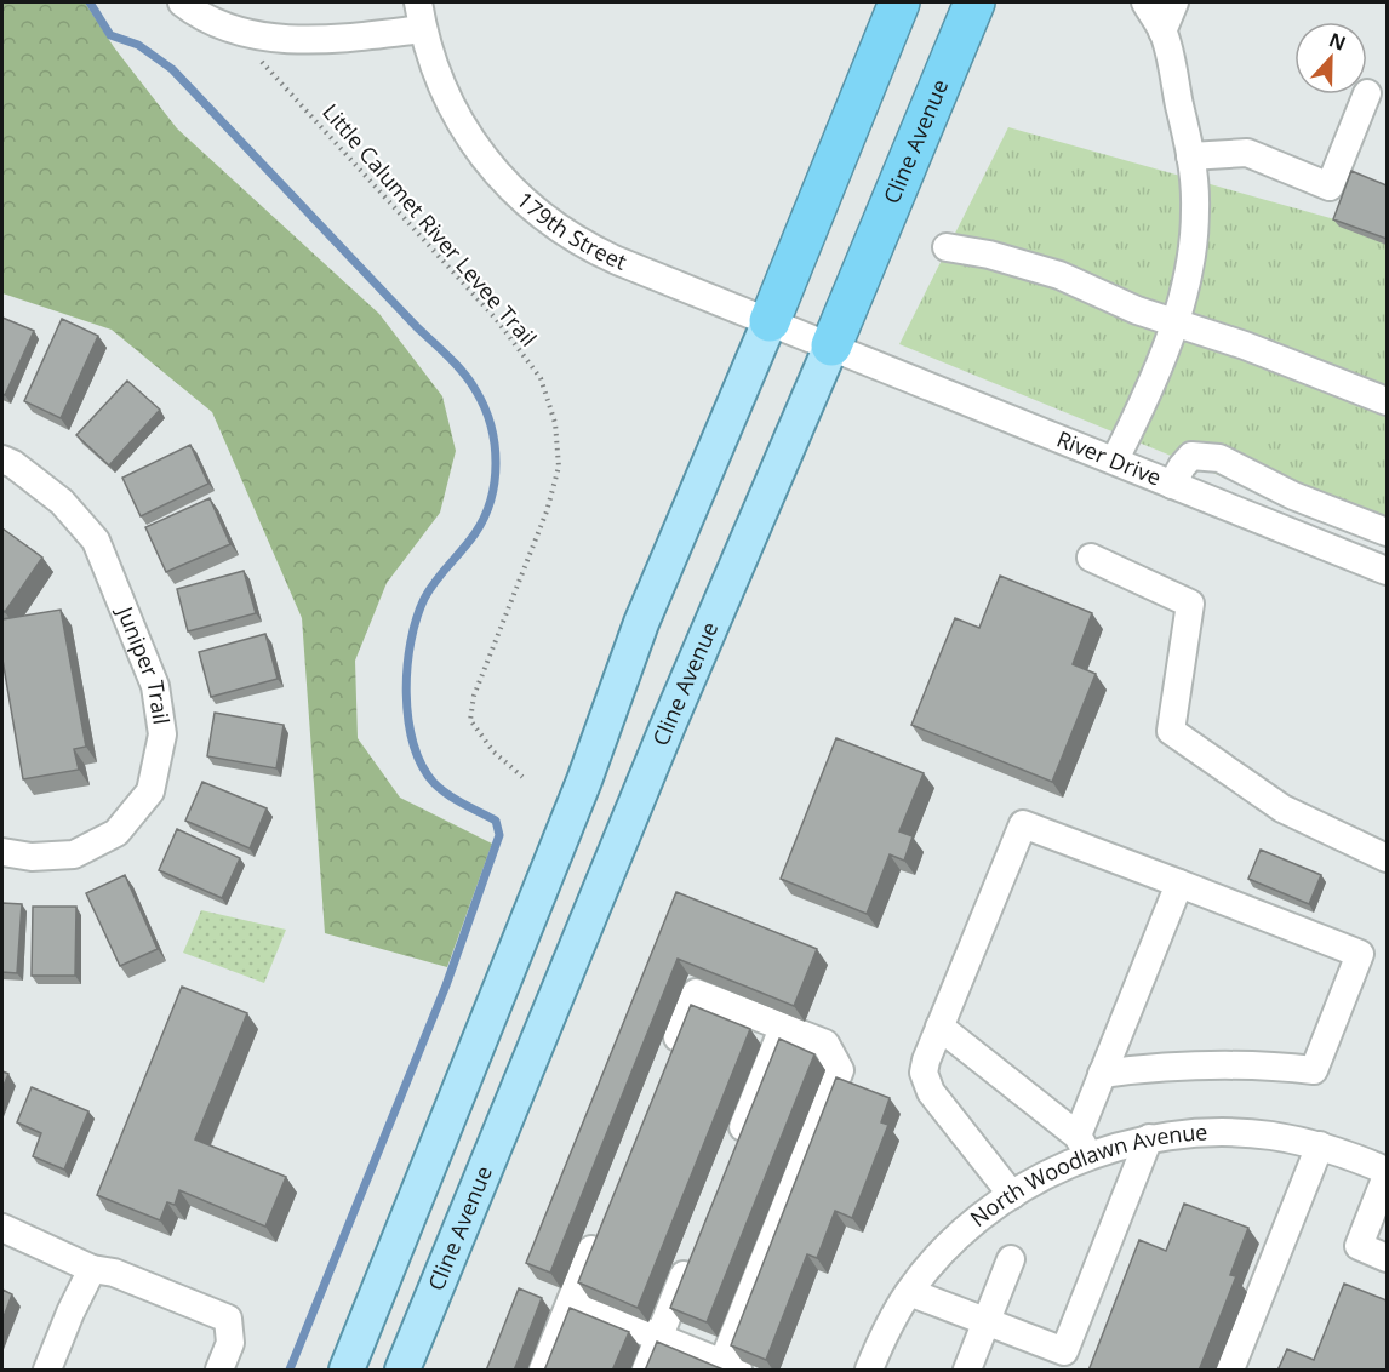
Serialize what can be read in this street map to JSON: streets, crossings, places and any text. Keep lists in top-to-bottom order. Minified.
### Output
{"streets":{"highway":["Cline Avenue"],"street":["179th Street","River Drive","Juniper Trail","North Woodlawn Avenue"],"path":["Little Calumet River Levee Trail"]},"crossings":[["Cline Avenue","179th Street"],["Cline Avenue","River Drive"],["179th Street","River Drive"]],"north":"top"}
